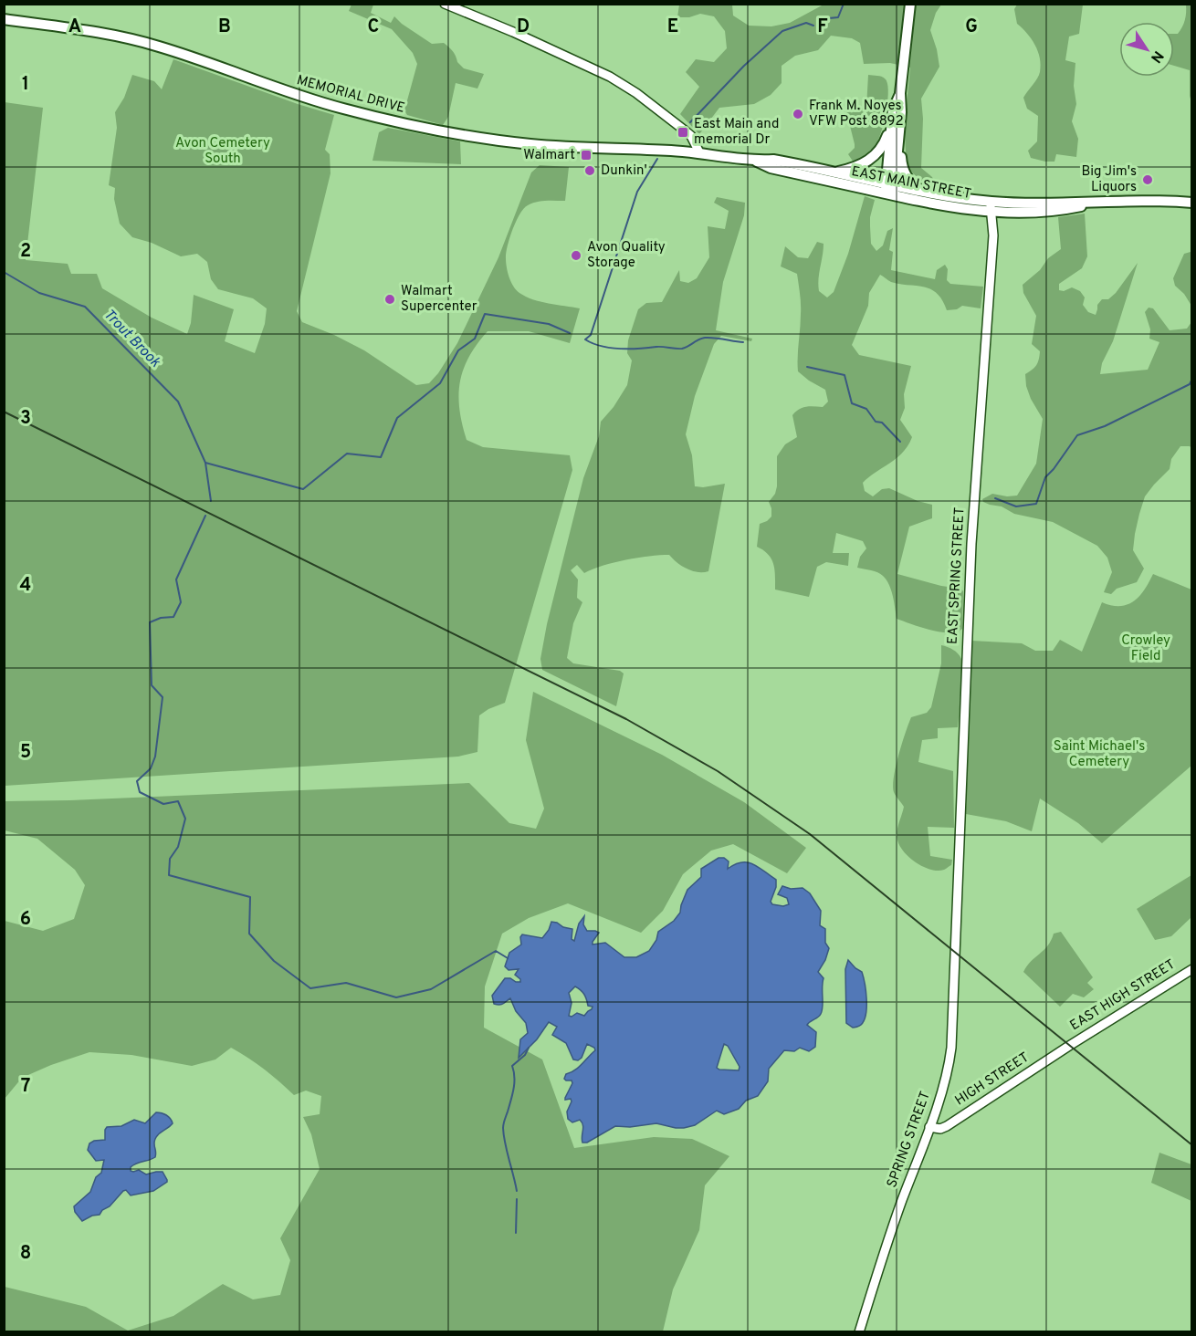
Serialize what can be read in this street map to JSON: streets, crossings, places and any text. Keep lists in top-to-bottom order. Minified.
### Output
{"streets":{"main road":["MEMORIAL DRIVE","EAST MAIN STREET","EAST SPRING STREET","EAST HIGH STREET","HIGH STREET","SPRING STREET"]},"crossings":[["MEMORIAL DRIVE","EAST MAIN STREET"],["EAST MAIN STREET","EAST SPRING STREET"],["EAST SPRING STREET","SPRING STREET"],["EAST HIGH STREET","HIGH STREET"],["HIGH STREET","SPRING STREET"]],"water":["Trout Brook"],"parks":["Avon Cemetery South","Crowley Field","Saint Michael's Cemetery"],"places":{"other":["Frank M. Noyes VFW Post 8892","Dunkin'","Big Jim's Liquors","Avon Quality Storage","Walmart Supercenter"],"transit":["East Main and memorial Dr","Walmart"]},"north":"bottom right","grid":{"columns":["A","B","C","D","E","F","G"],"rows":["1","2","3","4","5","6","7","8"]}}
